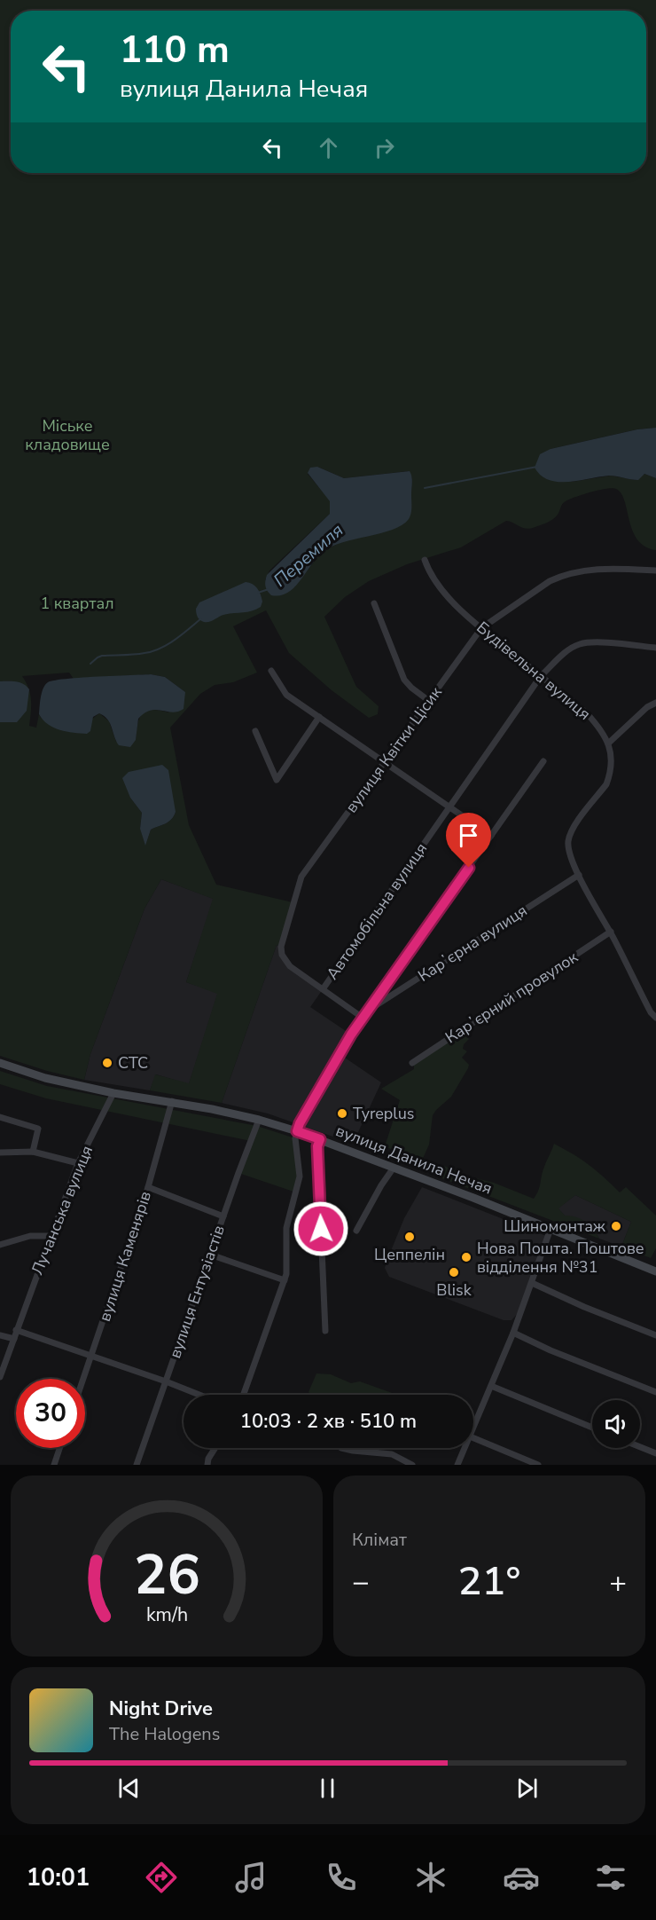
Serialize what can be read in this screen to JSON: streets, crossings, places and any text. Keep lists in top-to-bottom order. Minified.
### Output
{"streets":{"main road":["вулиця Данила Нечая"],"street":["Будівельна вулиця","вулиця Квітки Цісик","Автомобільна вулиця","Карʼєрна вулиця","Карʼєрний провулок","Лучанська вулиця","вулиця Каменярів","вулиця Ентузіастів"]},"crossings":[["Будівельна вулиця","вулиця Квітки Цісик"],["Будівельна вулиця","Автомобільна вулиця"],["вулиця Квітки Цісик","Автомобільна вулиця"],["вулиця Данила Нечая","Лучанська вулиця"],["вулиця Данила Нечая","вулиця Каменярів"],["вулиця Данила Нечая","вулиця Ентузіастів"]],"water":["Перемиля"],"parks":["Міське кладовище","1 квартал"],"places":["СТС","Tyreplus","Шиномонтаж","Цеппелін","Нова Пошта. Поштове відділення №31","Blisk"],"page":{"turn":["110 m","вулиця Данила Нечая"],"limit":"30","trip":"10:03 · 2 хв · 510 m","tile":"Клімат","heat":["−","21°","+"],"song":["Night Drive","The Halogens"],"tabs":"10:01","gauge":["26","km/h"]}}
